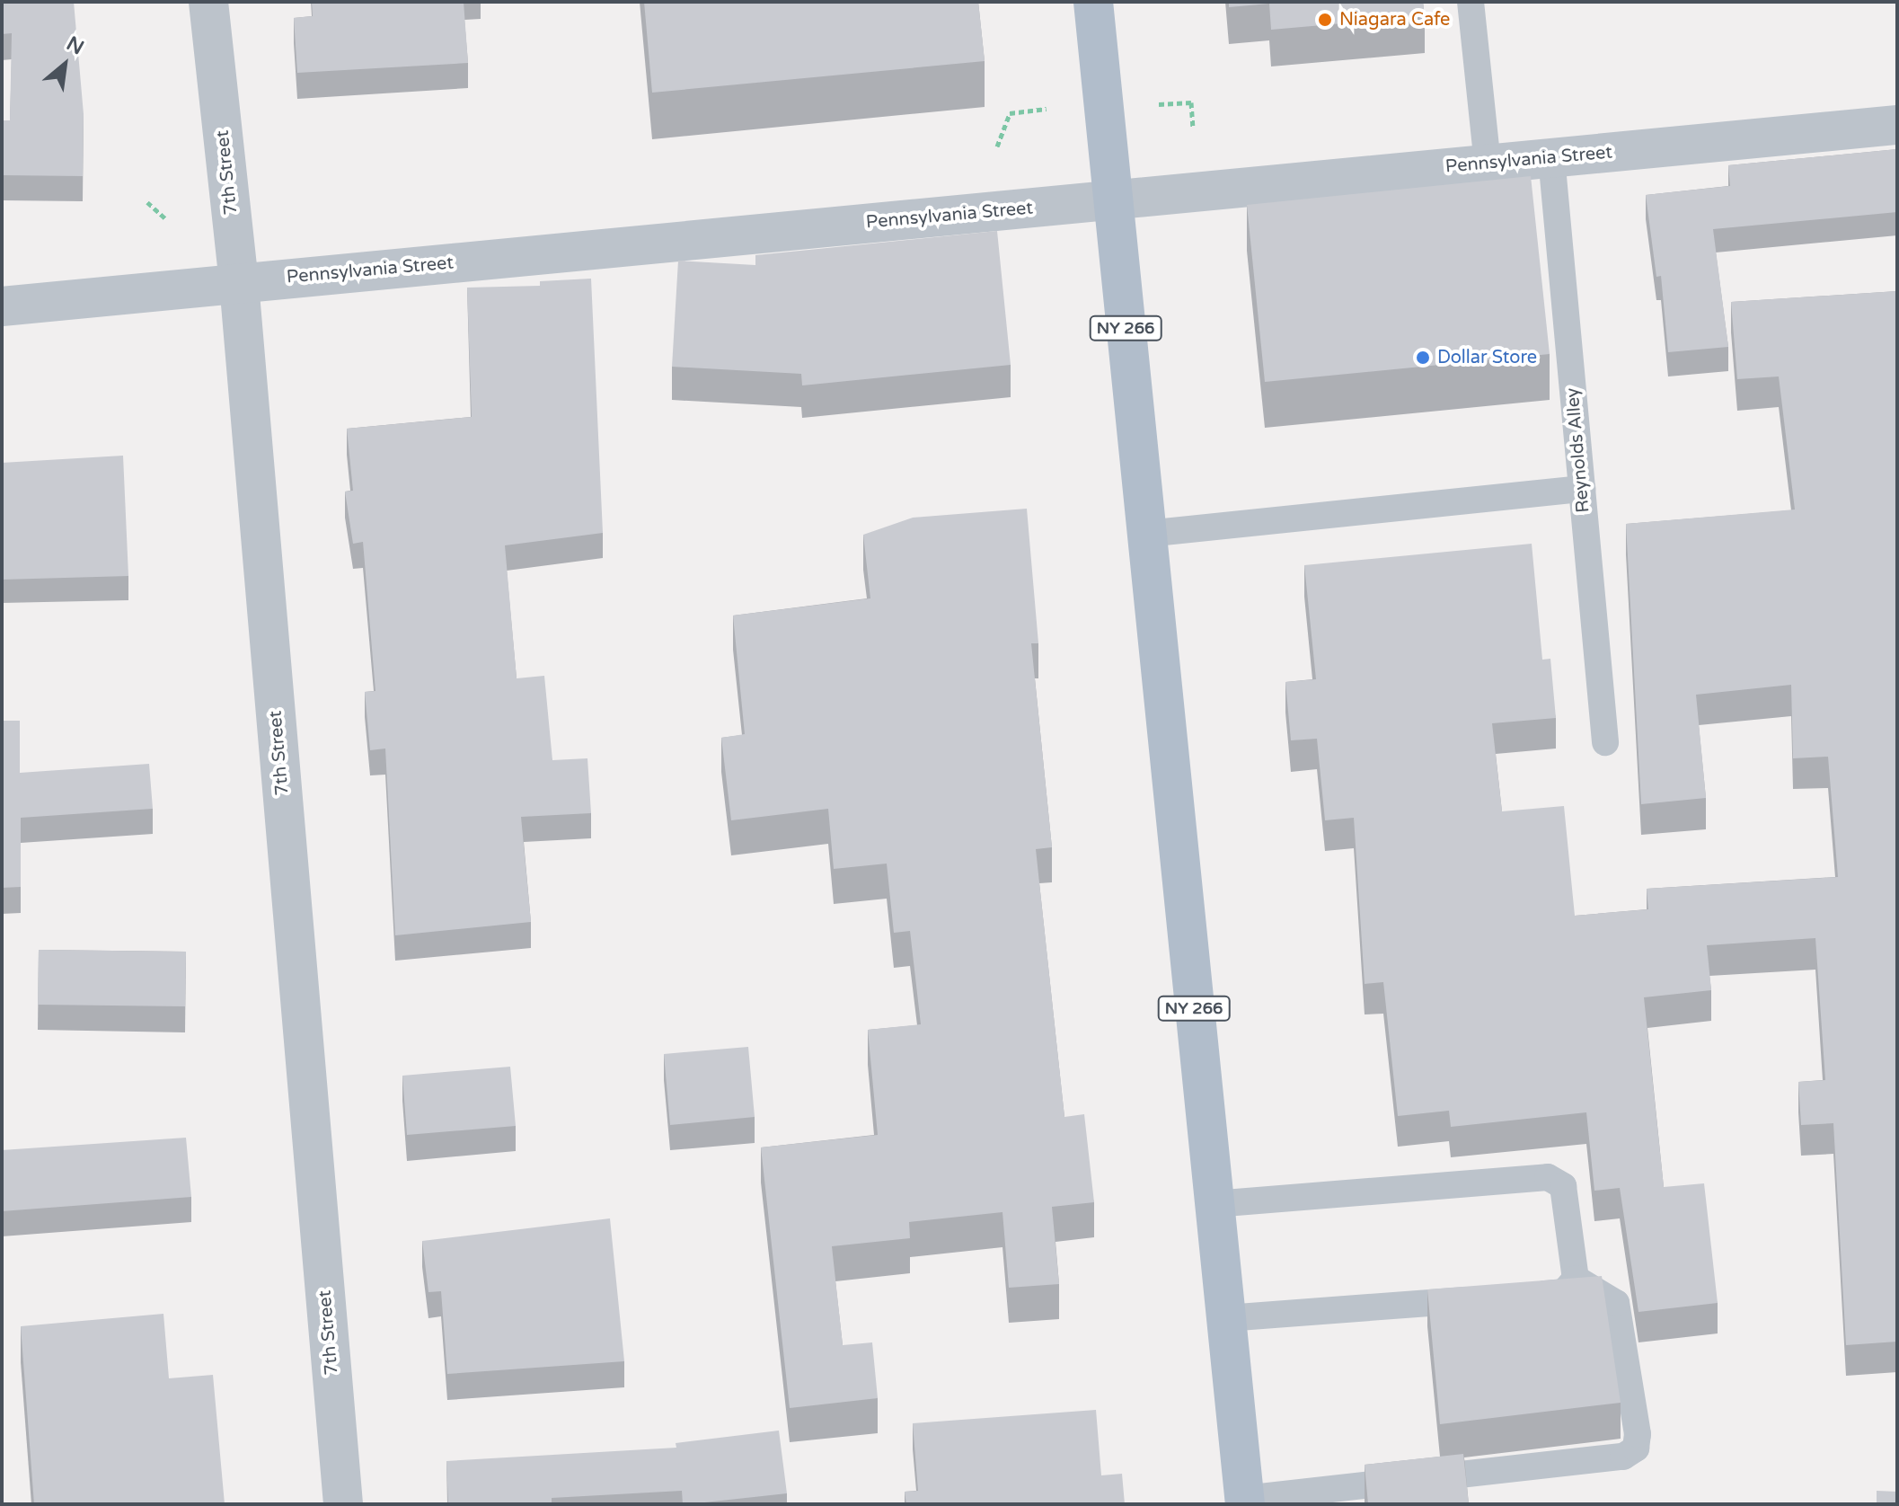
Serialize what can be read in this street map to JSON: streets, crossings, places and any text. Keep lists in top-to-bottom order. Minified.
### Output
{"streets":{"main road":["NY 266"],"street":["Pennsylvania Street","7th Street"],"lane":["Reynolds Alley"]},"crossings":[["Pennsylvania Street","7th Street"],["Pennsylvania Street","NY 266"],["Pennsylvania Street","Reynolds Alley"]],"places":["Niagara Cafe","Dollar Store"],"north":"top right"}
